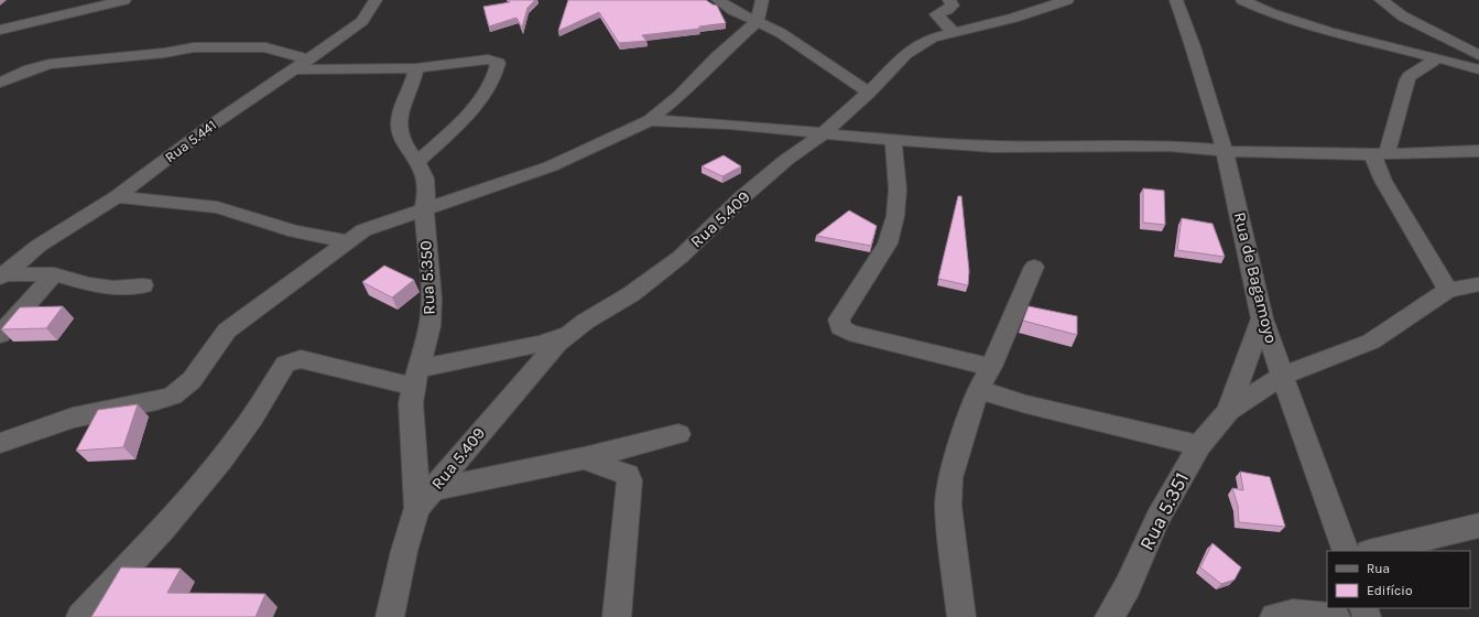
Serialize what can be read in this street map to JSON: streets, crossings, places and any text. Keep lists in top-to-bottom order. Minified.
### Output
{"streets":{"street":["Rua 5.441","Rua 5.409","Rua 5.350","Rua de Bagamoyo","Rua 5.351"]},"crossings":[["Rua 5.409","Rua 5.350"]],"legend":["Rua","Edifício"]}
